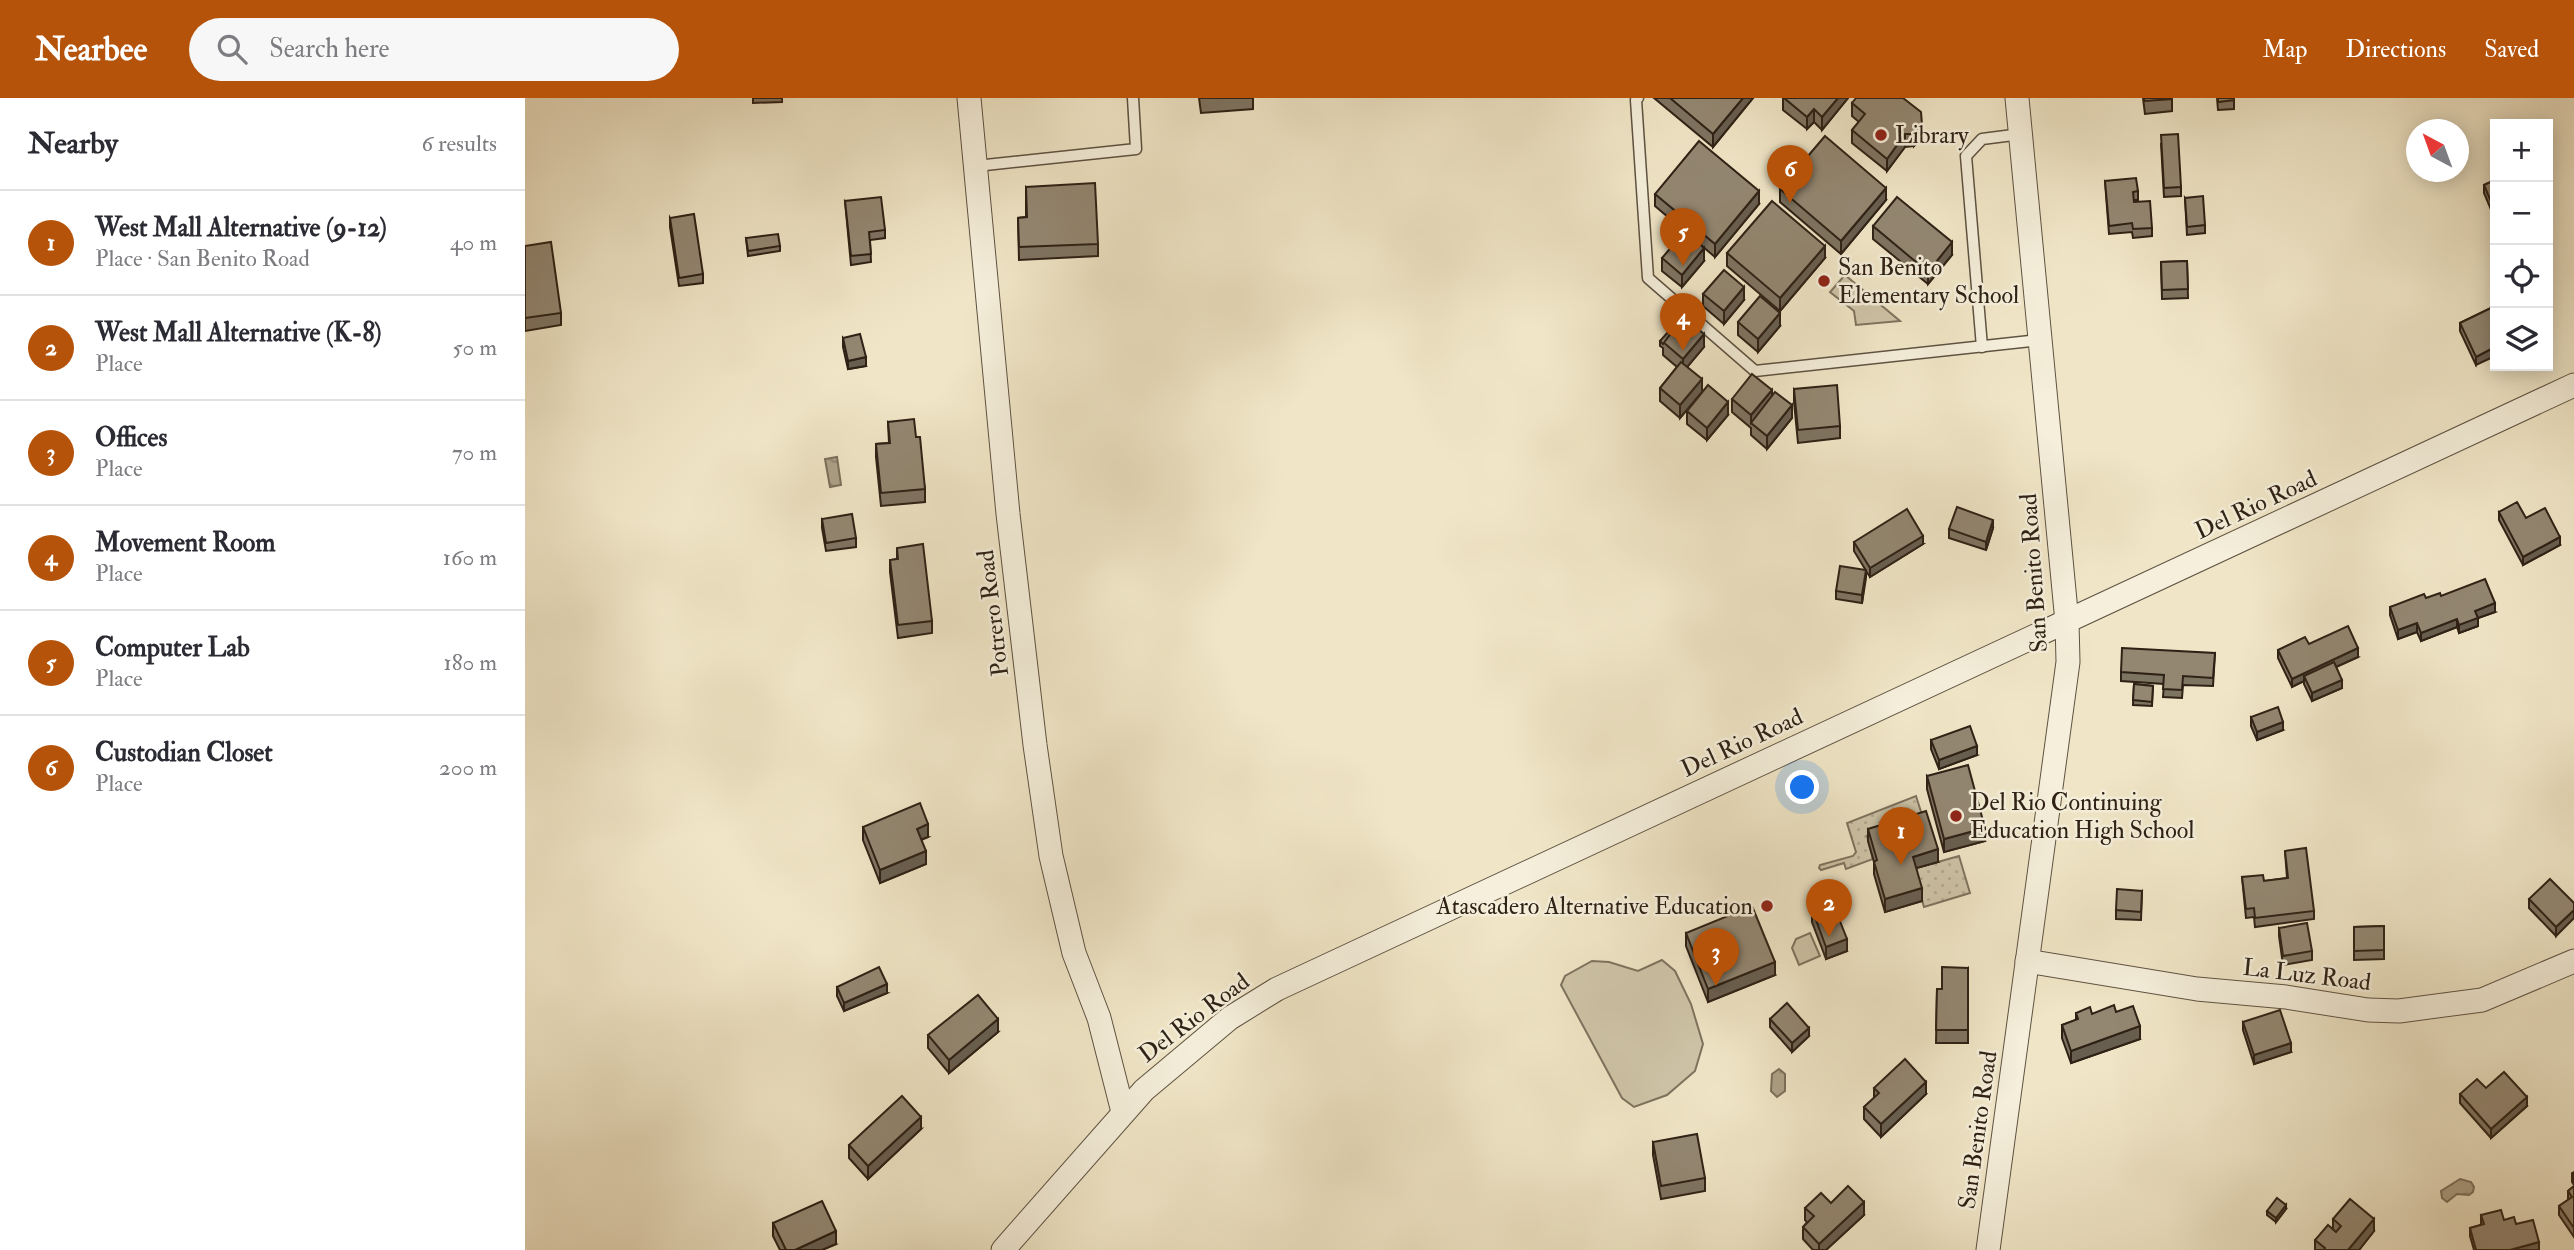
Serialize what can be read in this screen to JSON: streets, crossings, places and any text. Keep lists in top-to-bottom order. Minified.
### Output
{"streets":{"street":["Del Rio Road","San Benito Road","Potrero Road","La Luz Road"]},"crossings":[["Del Rio Road","San Benito Road"],["Del Rio Road","Potrero Road"],["San Benito Road","La Luz Road"]],"places":["Library","San Benito Elementary School","Del Rio Continuing Education High School","Atascadero Alternative Education"],"north":"top left","page":{"header":"Nearbee","search":"Search here","nav":["Map","Directions","Saved"],"heading":["Nearby","6 results"],"map_buttons":["+","−"],"pins":["6","5","4","1","2","3"],"list":[{"mark":"1","name":"West Mall Alternative (9-12)","note":"Place · San Benito Road","value":"40 m"},{"mark":"2","name":"West Mall Alternative (K-8)","note":"Place","value":"50 m"},{"mark":"3","name":"Offices","note":"Place","value":"70 m"},{"mark":"4","name":"Movement Room","note":"Place","value":"160 m"},{"mark":"5","name":"Computer Lab","note":"Place","value":"180 m"},{"mark":"6","name":"Custodian Closet","note":"Place","value":"200 m"}]}}
